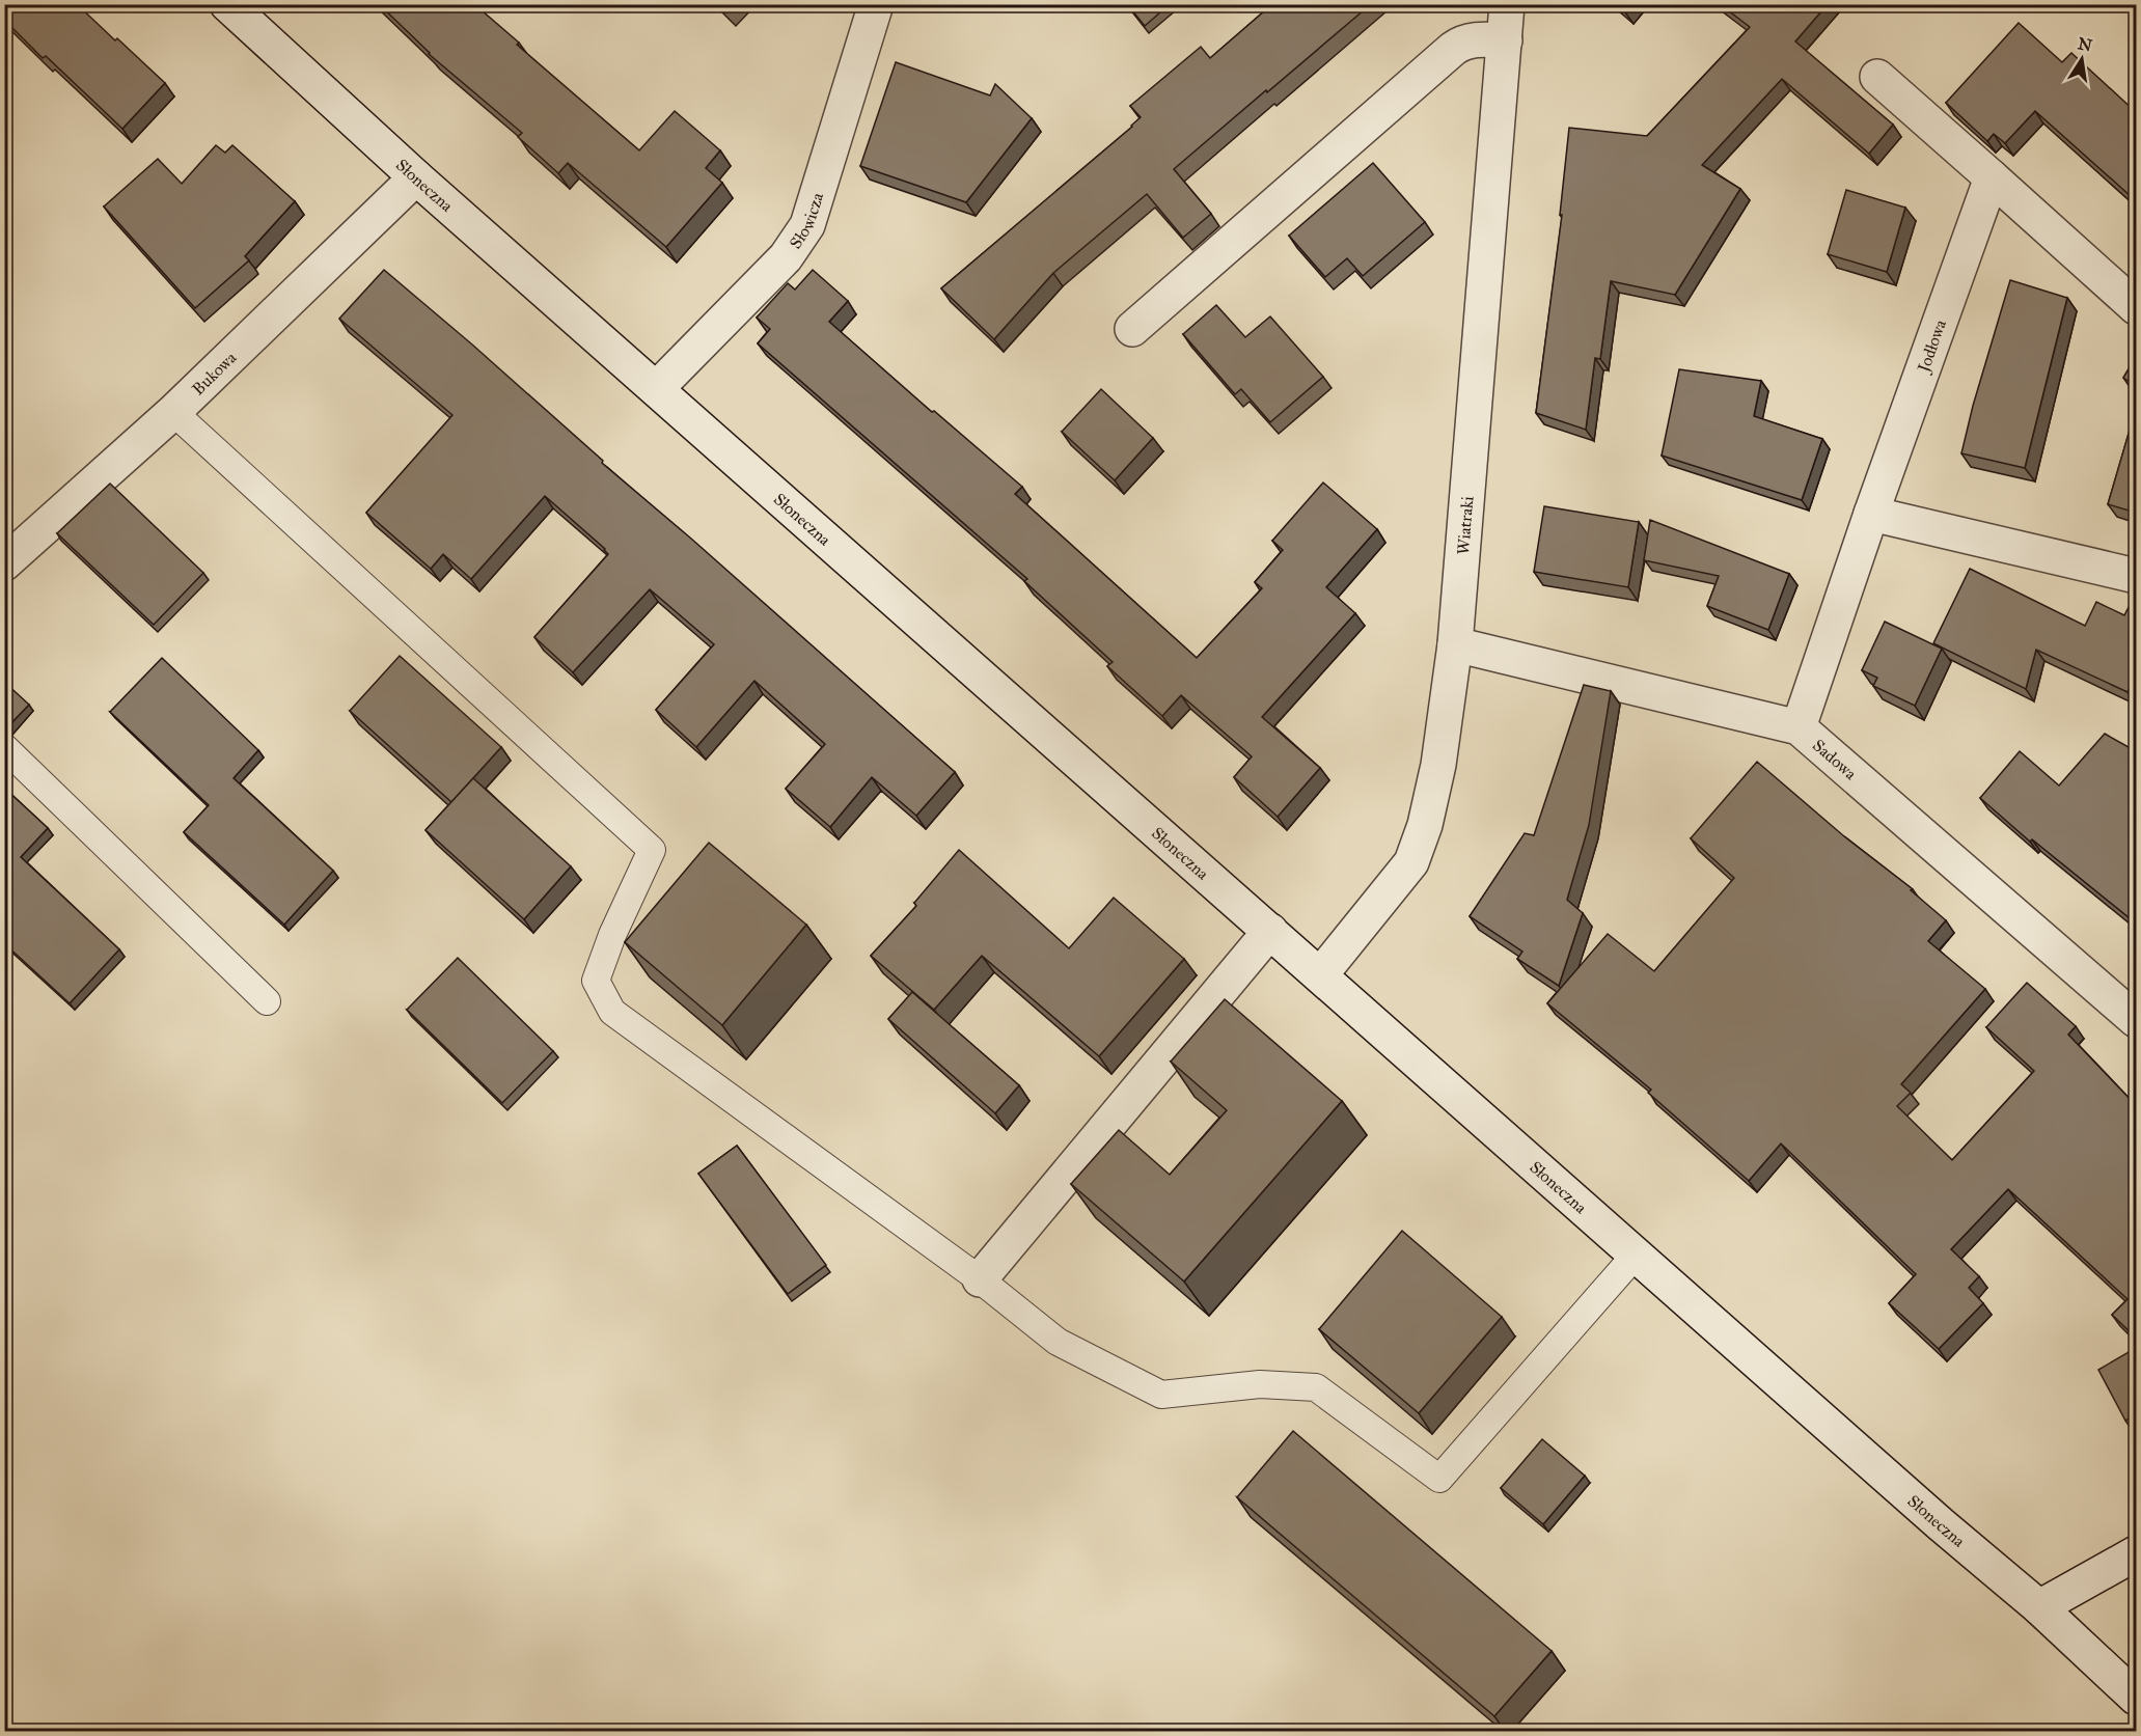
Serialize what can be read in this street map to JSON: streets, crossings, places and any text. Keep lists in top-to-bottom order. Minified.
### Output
{"streets":{"street":["Słoneczna","Słowicza","Jodłowa","Bukowa","Wiatraki","Sadowa"]},"crossings":[["Słoneczna","Słowicza"],["Słoneczna","Bukowa"],["Słoneczna","Wiatraki"],["Jodłowa","Sadowa"],["Wiatraki","Sadowa"]],"north":"top"}
